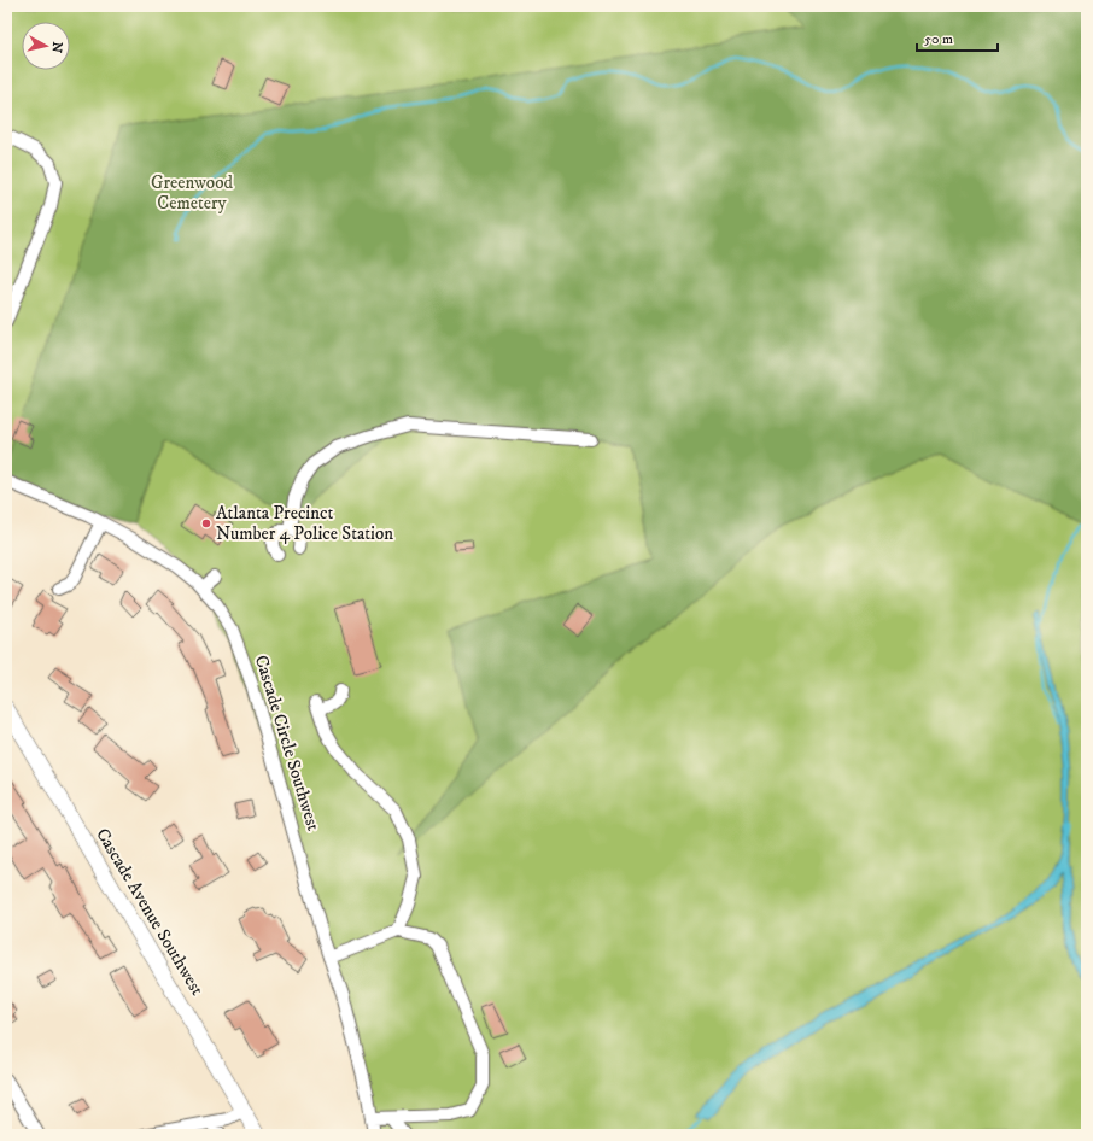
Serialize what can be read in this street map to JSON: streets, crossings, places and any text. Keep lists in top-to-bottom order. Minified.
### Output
{"streets":{"main road":["Cascade Avenue Southwest"],"street":["Cascade Circle Southwest"]},"parks":["Greenwood Cemetery"],"places":["Atlanta Precinct Number 4 Police Station"],"scale_bar":"50 m","north":"right"}
